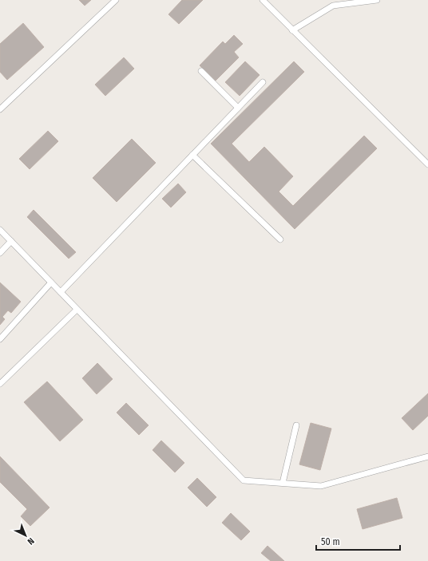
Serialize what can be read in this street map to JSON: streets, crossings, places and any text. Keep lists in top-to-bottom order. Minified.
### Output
{"scale_bar":"50 m","north":"bottom right"}
